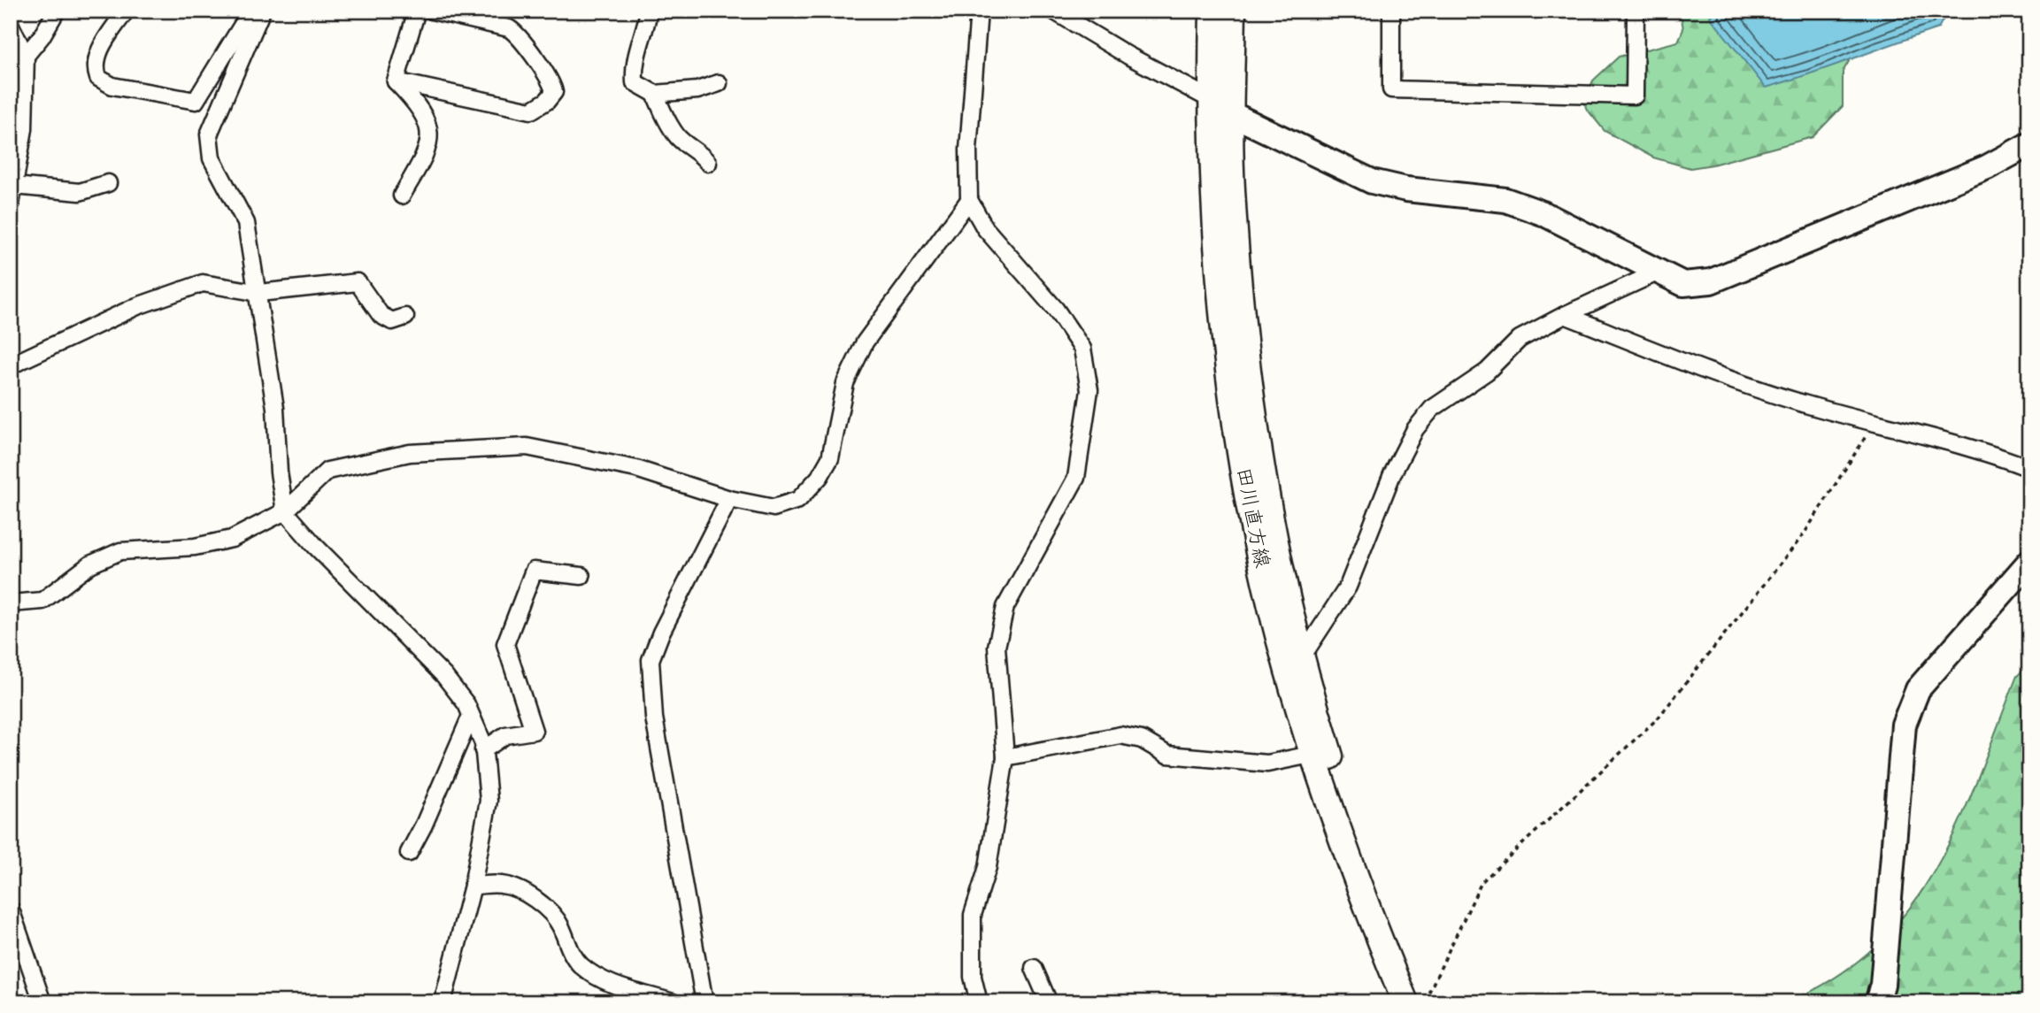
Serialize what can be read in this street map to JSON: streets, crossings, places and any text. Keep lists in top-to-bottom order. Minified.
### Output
{"streets":{"main road":["田川直方線"]}}
